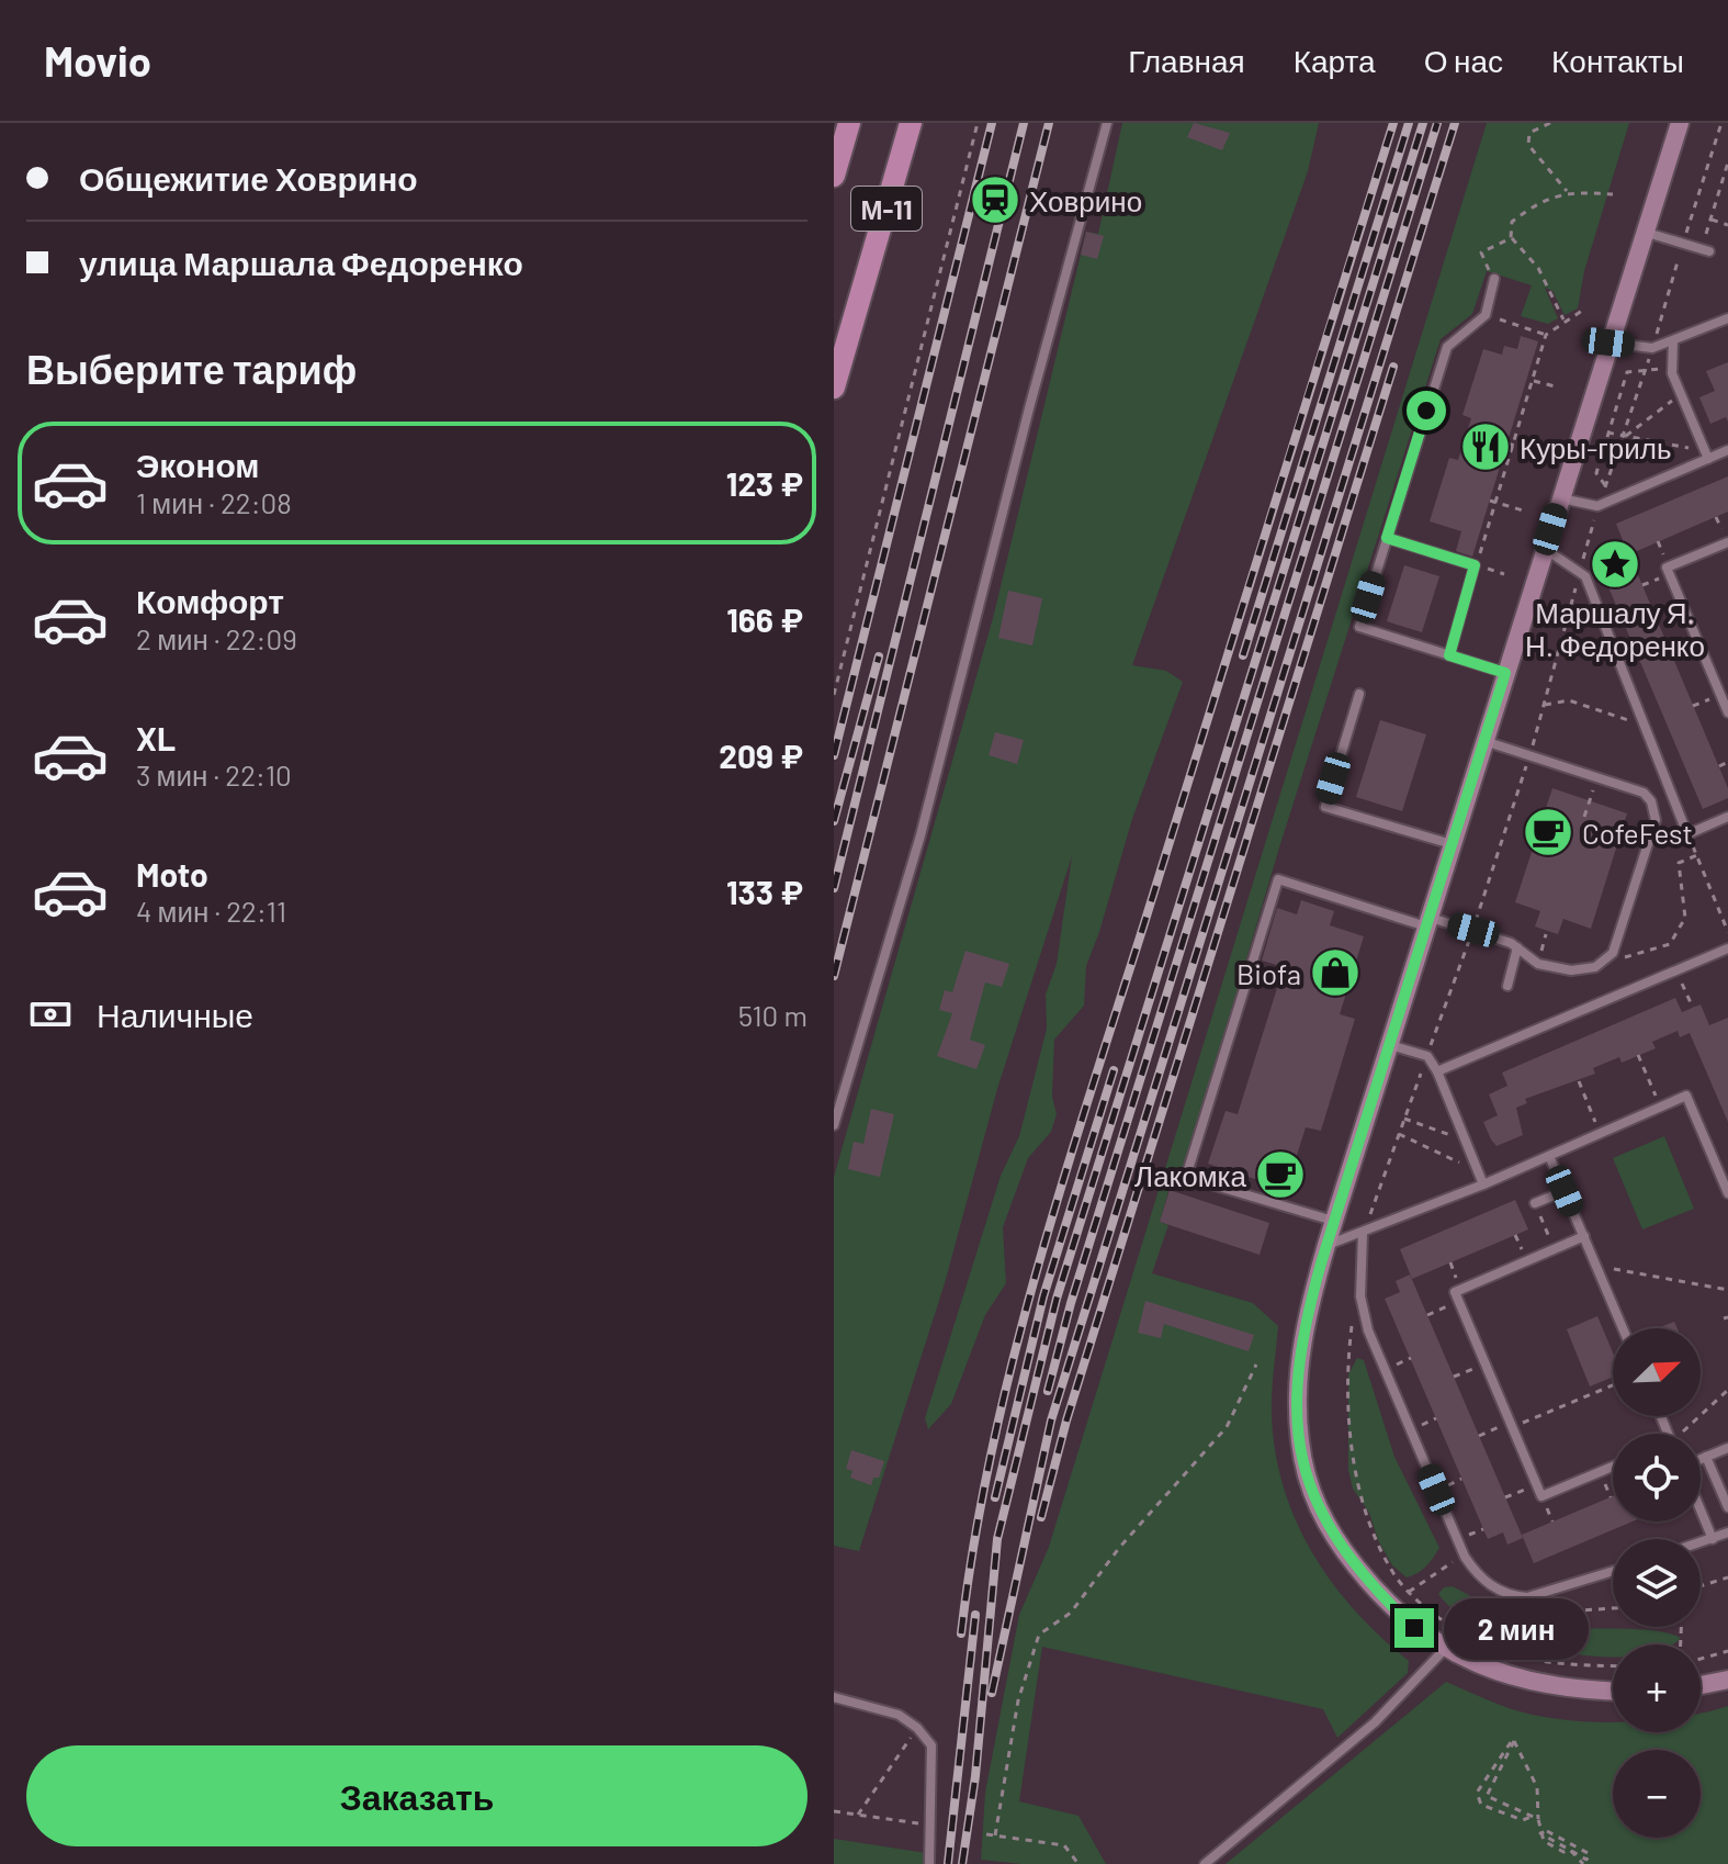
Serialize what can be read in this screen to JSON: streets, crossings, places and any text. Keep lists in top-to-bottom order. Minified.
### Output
{"streets":{"main road":["М-11"]},"places":{"station":["Ховрино"],"restaurant":["Куры-гриль"],"place":["Маршалу Я. Н. Федоренко"],"cafe":["CofeFest","Лакомка"],"shop":["Biofa"]},"north":"top right","page":{"header":"Movio","nav":["Главная","Карта","О нас","Контакты"],"banner":["Общежитие Ховрино","улица Маршала Федоренко"],"heading":"Выберите тариф","list":[{"name":"Эконом","note":"1 мин · 22:08","value":"123 ₽"},{"name":"Комфорт","note":"2 мин · 22:09","value":"166 ₽"},{"name":"XL","note":"3 мин · 22:10","value":"209 ₽"},{"name":"Moto","note":"4 мин · 22:11","value":"133 ₽"}],"pay":["Наличные","510 m"],"map_buttons":["+","−"],"bubble":"2 мин","buttons":"Заказать"}}
